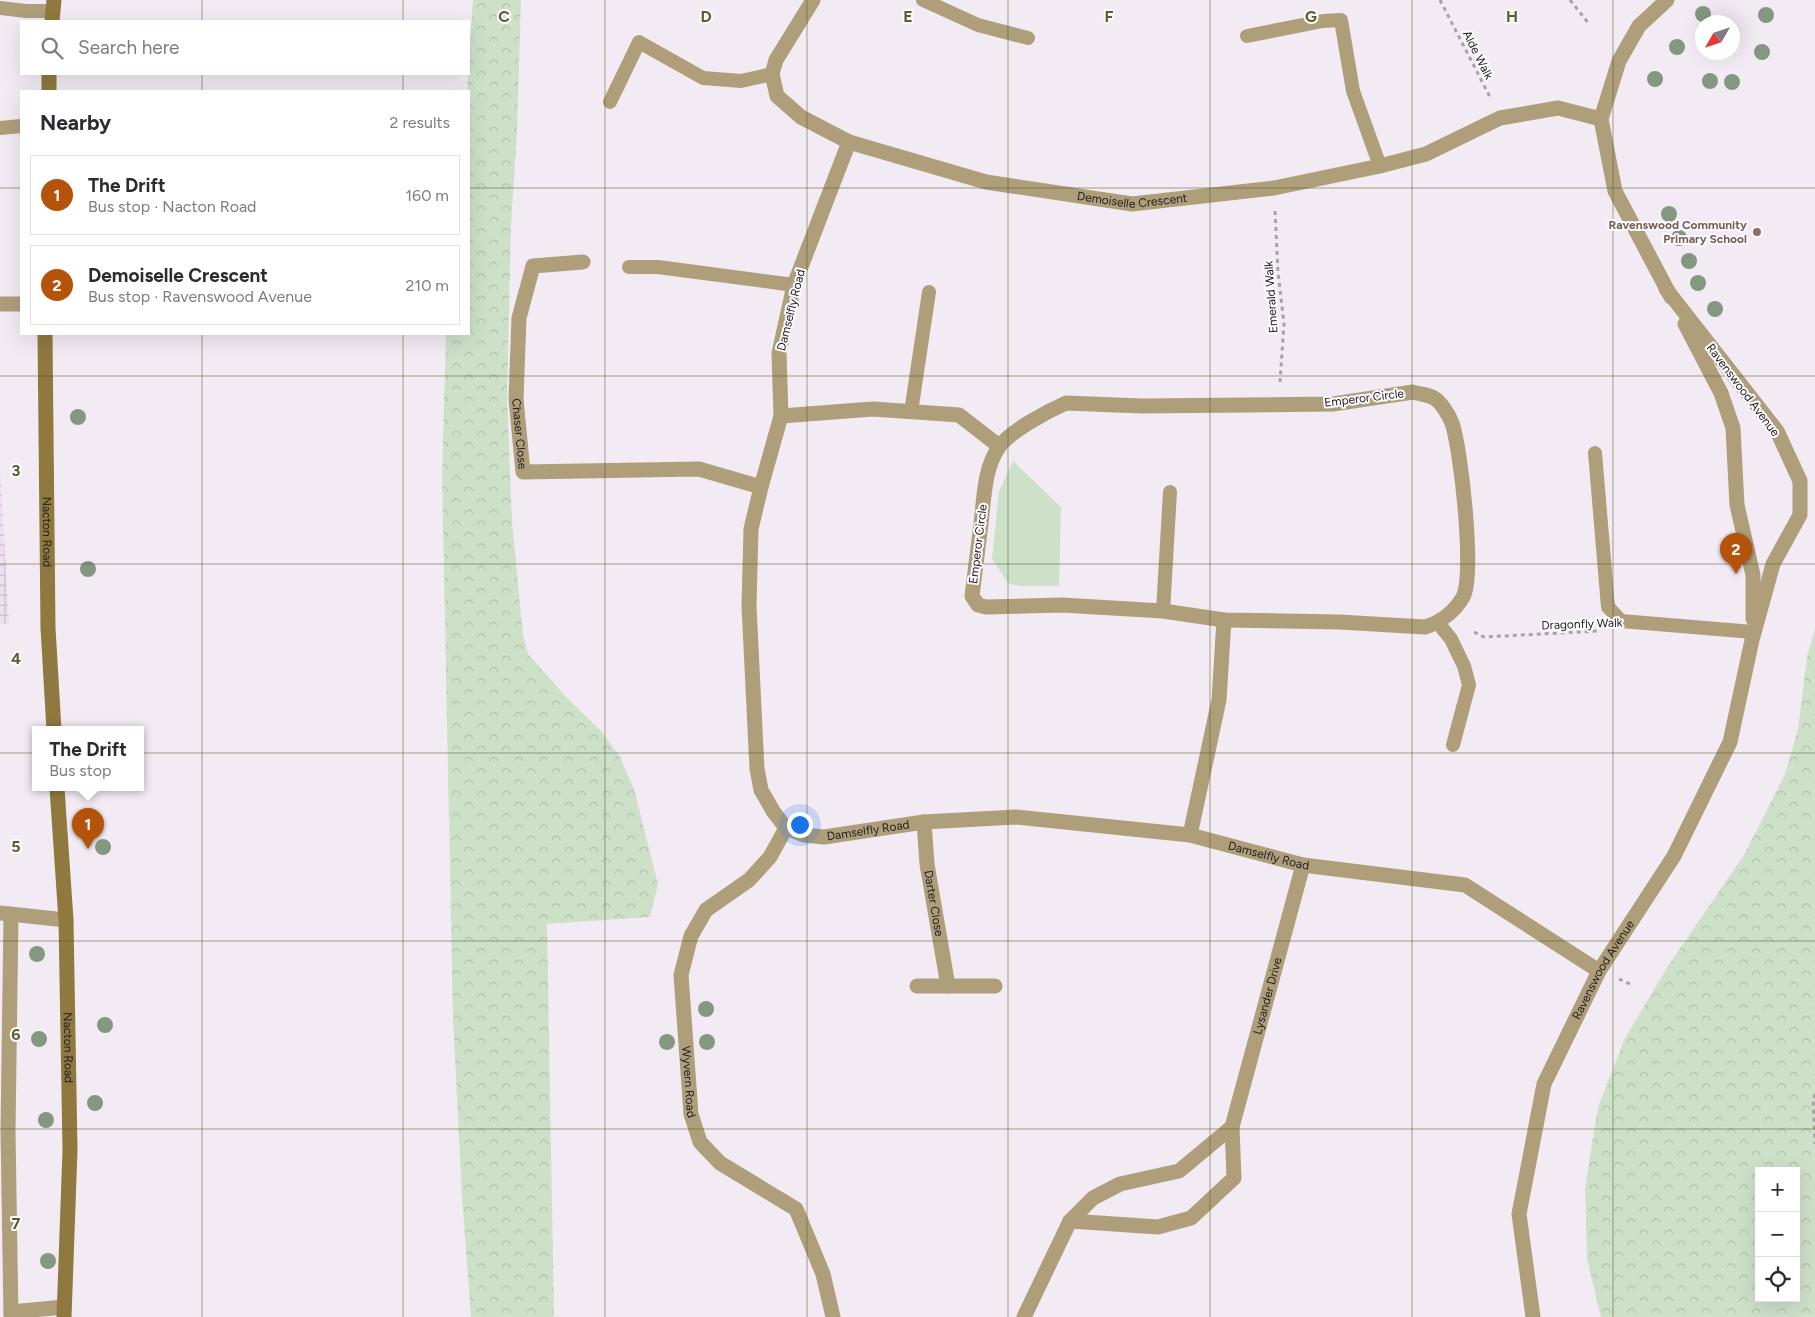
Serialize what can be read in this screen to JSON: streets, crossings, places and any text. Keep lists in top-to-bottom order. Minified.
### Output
{"streets":{"street":["Demoiselle Crescent","Damselfly Road","Ravenswood Avenue","Emperor Circle","Chaser Close","Nacton Road","Darter Close","Lysander Drive","Wyvern Road"],"path":["Alde Walk","Emerald Walk","Dragonfly Walk"]},"crossings":[["Alde Walk","Demoiselle Crescent"],["Demoiselle Crescent","Emerald Walk"],["Demoiselle Crescent","Damselfly Road"],["Demoiselle Crescent","Ravenswood Avenue"],["Emerald Walk","Emperor Circle"],["Damselfly Road","Ravenswood Avenue"],["Damselfly Road","Chaser Close"],["Damselfly Road","Darter Close"],["Damselfly Road","Lysander Drive"],["Damselfly Road","Wyvern Road"],["Emperor Circle","Dragonfly Walk"]],"places":["Ravenswood Community Primary School"],"north":"bottom left","page":{"search":"Search here","heading":["Nearby","2 results"],"list":[{"mark":"1","name":"The Drift","note":"Bus stop · Nacton Road","value":"160 m"},{"mark":"2","name":"Demoiselle Crescent","note":"Bus stop · Ravenswood Avenue","value":"210 m"}],"pins":["2","1"],"popup":["The Drift","Bus stop"],"map_buttons":["+","−"]},"grid":{"columns":["C","D","E","F","G","H"],"rows":["3","4","5","6","7"]}}
